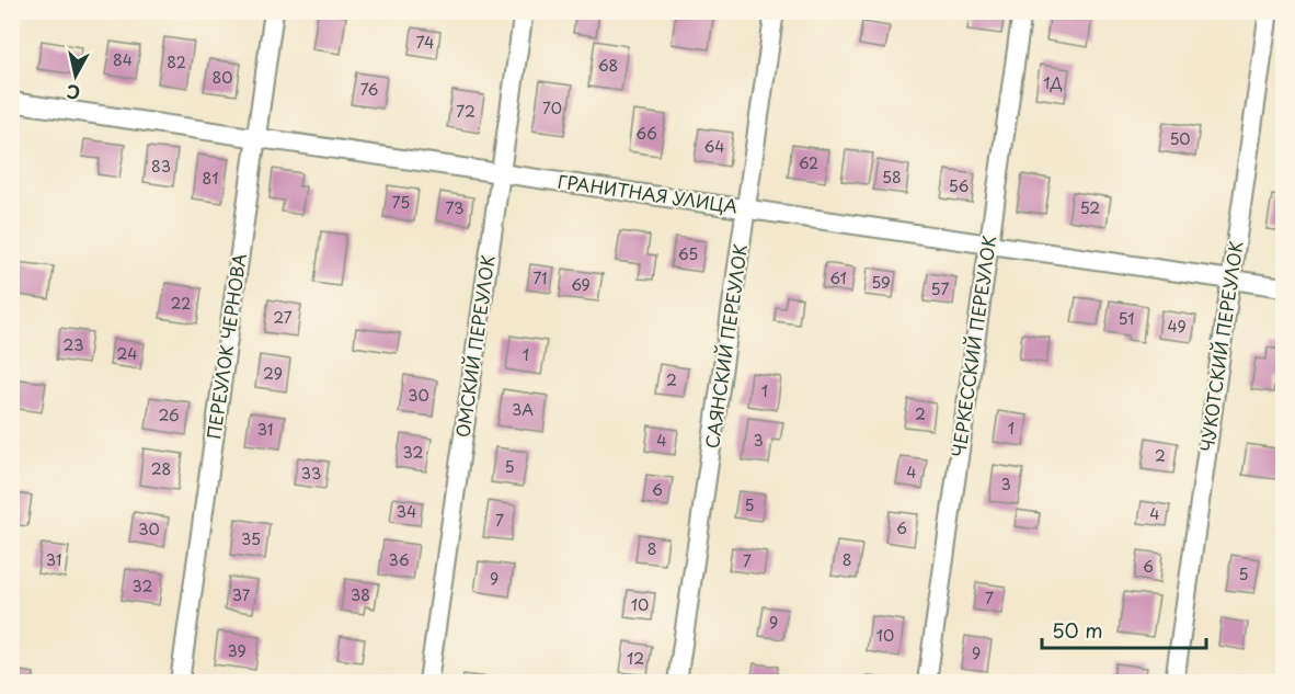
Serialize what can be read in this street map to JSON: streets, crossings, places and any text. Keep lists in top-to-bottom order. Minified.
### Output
{"streets":{"street":["ГРАНИТНАЯ УЛИЦА","ПЕРЕУЛОК ЧЕРНОВА","ОМСКИЙ ПЕРЕУЛОК","САЯНСКИЙ ПЕРЕУЛОК","ЧЕРКЕССКИЙ ПЕРЕУЛОК","ЧУКОТСКИЙ ПЕРЕУЛОК"]},"crossings":[["ГРАНИТНАЯ УЛИЦА","ПЕРЕУЛОК ЧЕРНОВА"],["ГРАНИТНАЯ УЛИЦА","ОМСКИЙ ПЕРЕУЛОК"],["ГРАНИТНАЯ УЛИЦА","САЯНСКИЙ ПЕРЕУЛОК"],["ГРАНИТНАЯ УЛИЦА","ЧЕРКЕССКИЙ ПЕРЕУЛОК"],["ГРАНИТНАЯ УЛИЦА","ЧУКОТСКИЙ ПЕРЕУЛОК"]],"house_numbers":["74","84","82","68","80","1Д","76","70","72","66","50","64","62","83","58","81","56","75","73","52","65","71","61","59","69","57","22","27","51","49","23","24","1","29","2","1","30","3А","2","26","1","31","4","3","32","2","5","28","4","33","3","6","5","34","4","7","6","30","35","8","31","36","8","7","6","5","9","32","37","38","7","10","9","10","39","9","12"],"scale_bar":"50 m","north":"bottom"}
